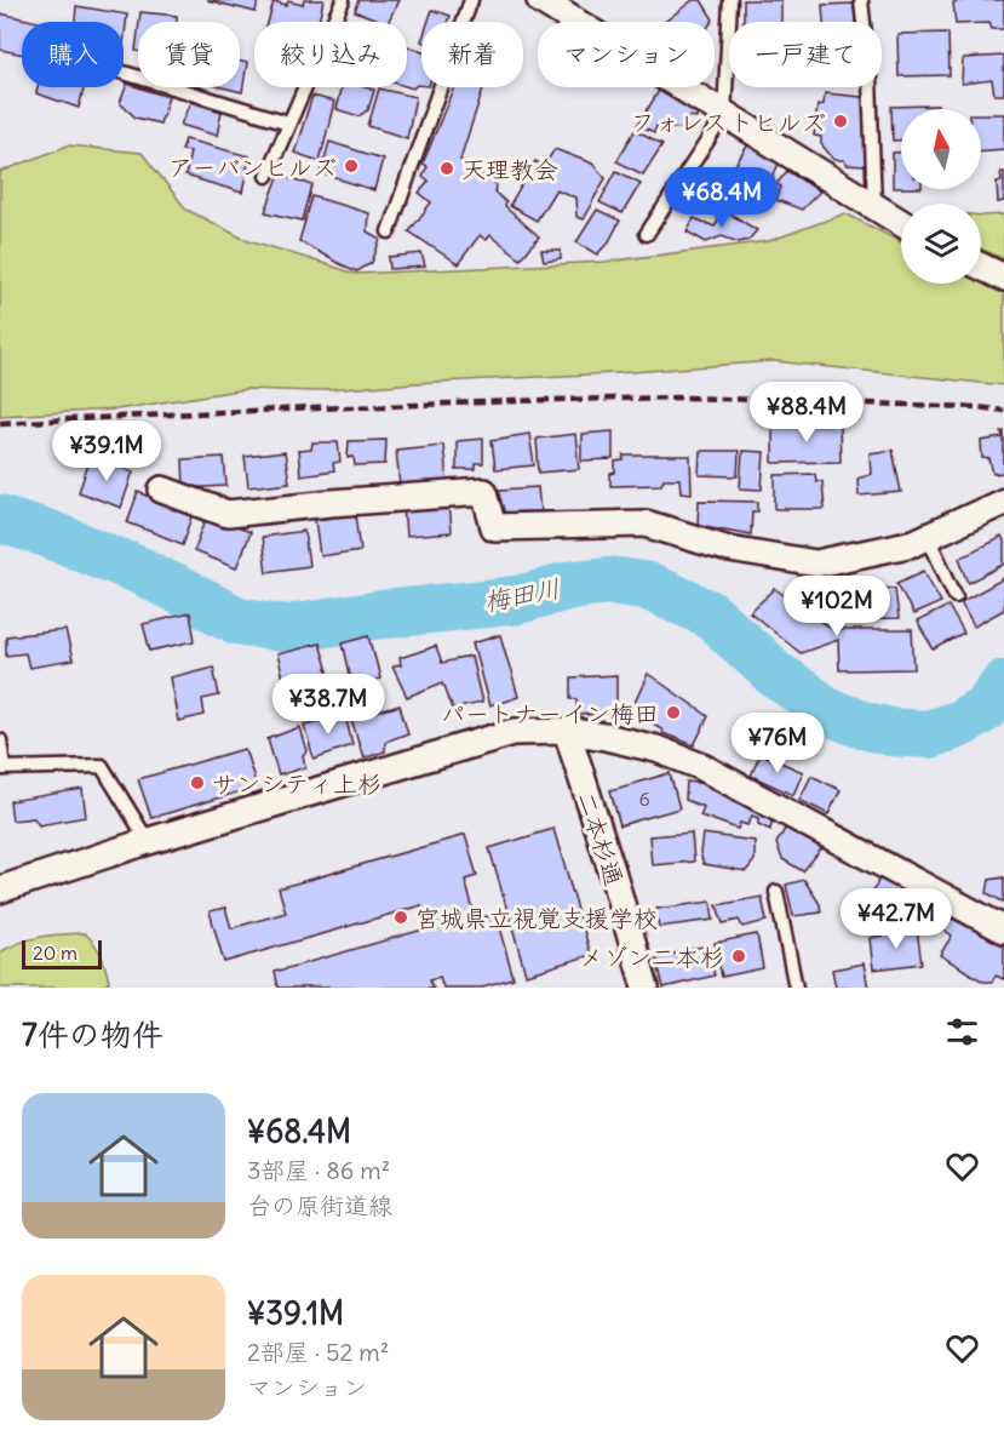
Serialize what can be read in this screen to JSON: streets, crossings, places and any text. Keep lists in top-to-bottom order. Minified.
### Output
{"streets":{"street":["二本杉通"]},"water":["梅田川"],"places":["フォレストヒルズ","アーバンヒルズ","天理教会","パートナーイン梅田","サンシティ上杉","宮城県立視覚支援学校","メゾン二本杉"],"house_numbers":["6"],"scale_bar":"20 m","north":"top","page":{"chip":["購入","賃貸","絞り込み","新着","マンション","一戸建て"],"price":["¥68.4M","¥88.4M","¥39.1M","¥102M","¥38.7M","¥76M","¥42.7M"],"scale":"20 m","heading":"7件の物件","list":[{"name":"¥68.4M","note":"3部屋 · 86 m² · 台の原街道線"},{"name":"¥39.1M","note":"2部屋 · 52 m² · マンション"}]}}
